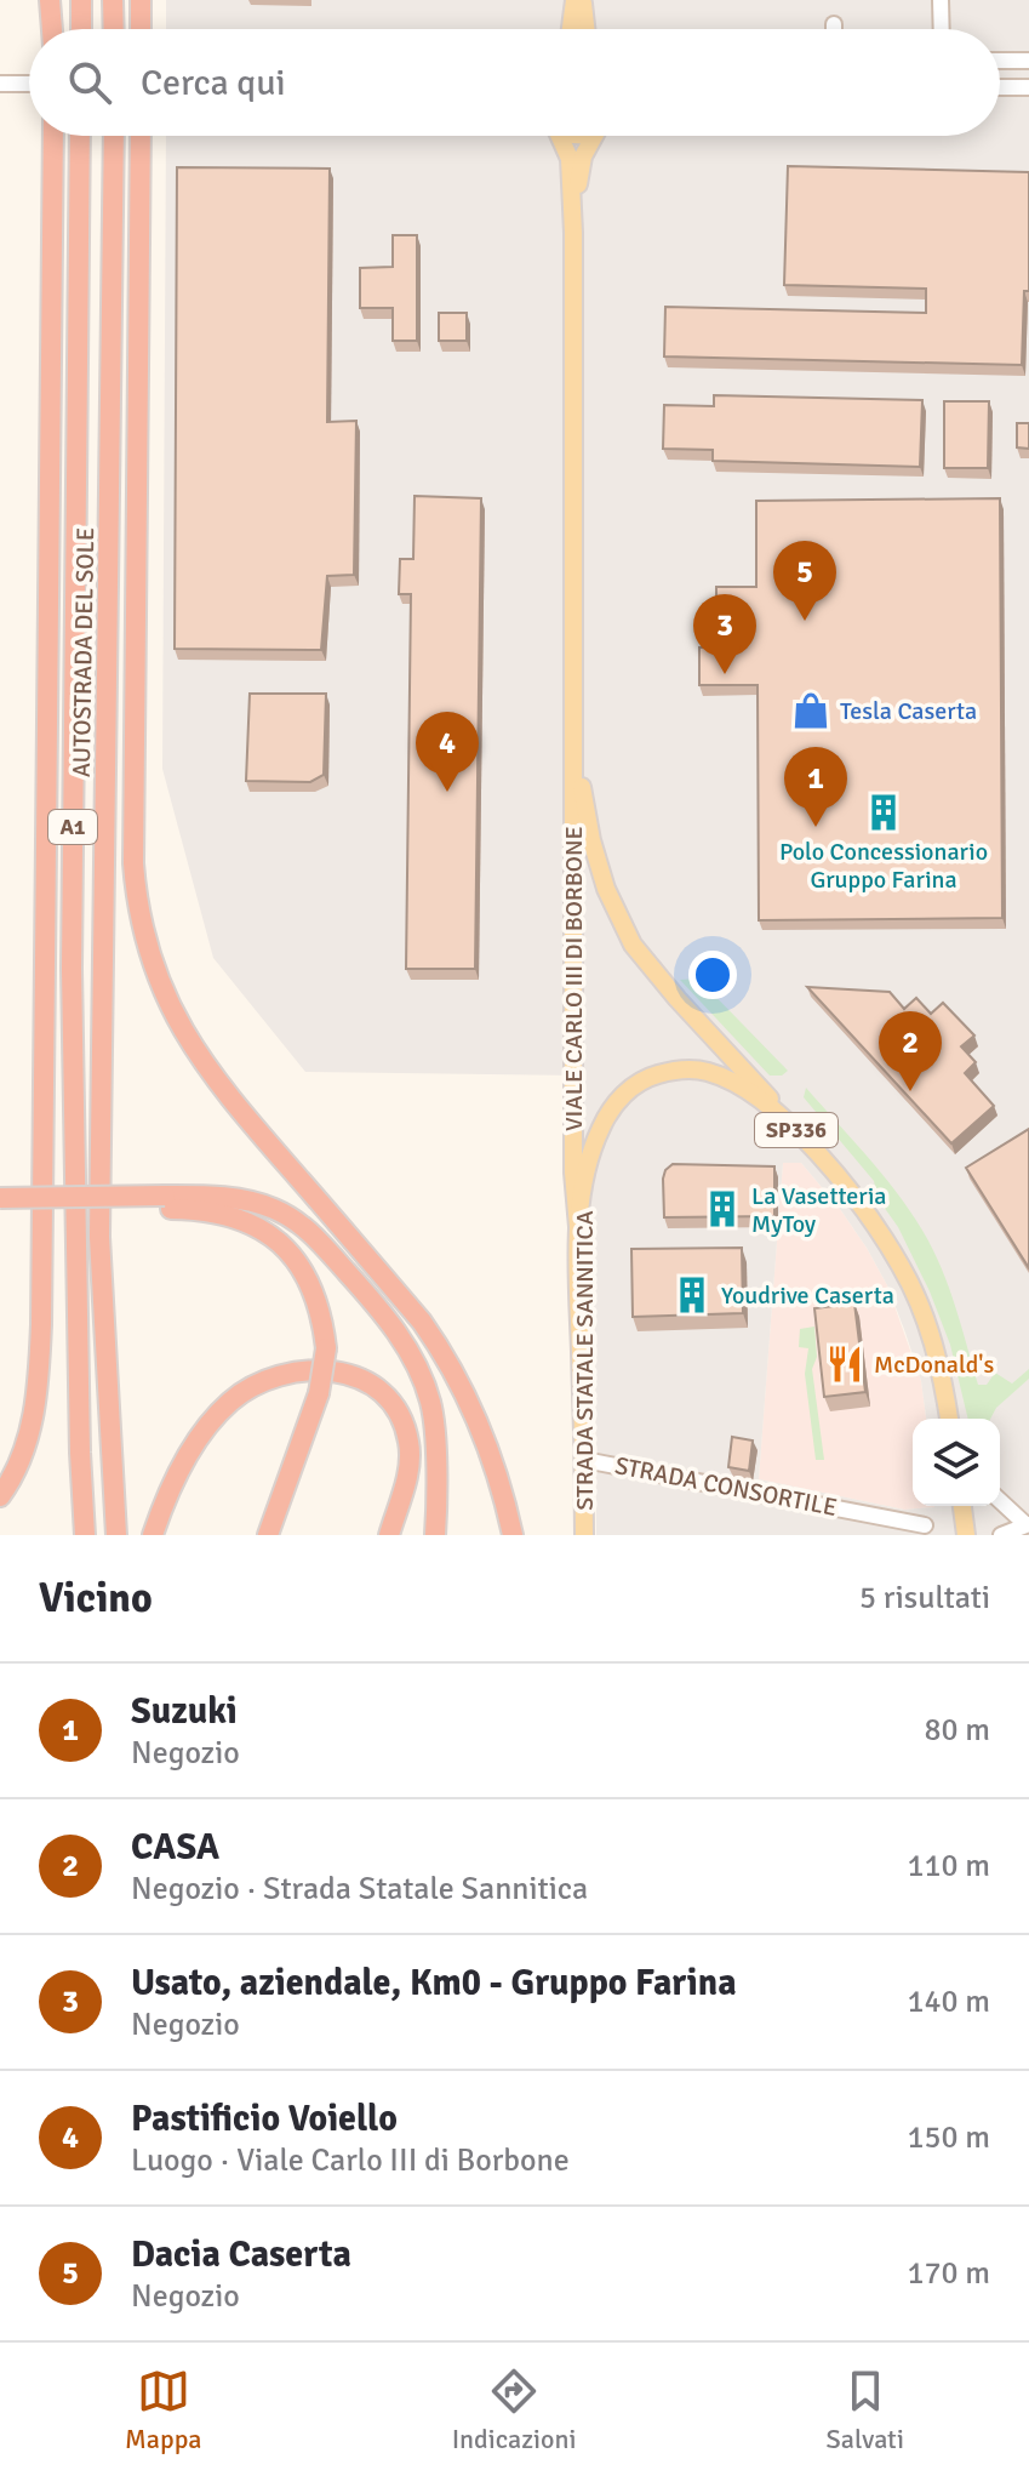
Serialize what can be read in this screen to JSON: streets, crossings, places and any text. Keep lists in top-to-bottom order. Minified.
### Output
{"streets":{"highway":["AUTOSTRADA DEL SOLE","A1"],"main road":["VIALE CARLO III DI BORBONE","SP336","STRADA STATALE SANNITICA"],"street":["STRADA CONSORTILE"]},"crossings":[["VIALE CARLO III DI BORBONE","STRADA STATALE SANNITICA"],["STRADA STATALE SANNITICA","STRADA CONSORTILE"]],"places":{"shop":["Tesla Caserta"],"building":["Polo Concessionario Gruppo Farina","La Vasetteria MyToy","Youdrive Caserta"],"restaurant":["McDonald's"]},"page":{"search":"Cerca qui","pins":["5","3","4","1","2"],"heading":["Vicino","5 risultati"],"list":[{"mark":"1","name":"Suzuki","note":"Negozio","value":"80 m"},{"mark":"2","name":"CASA","note":"Negozio · Strada Statale Sannitica","value":"110 m"},{"mark":"3","name":"Usato, aziendale, Km0 - Gruppo Farina","note":"Negozio","value":"140 m"},{"mark":"4","name":"Pastificio Voiello","note":"Luogo · Viale Carlo III di Borbone","value":"150 m"},{"mark":"5","name":"Dacia Caserta","note":"Negozio","value":"170 m"}],"nav":["Mappa","Indicazioni","Salvati"]}}
